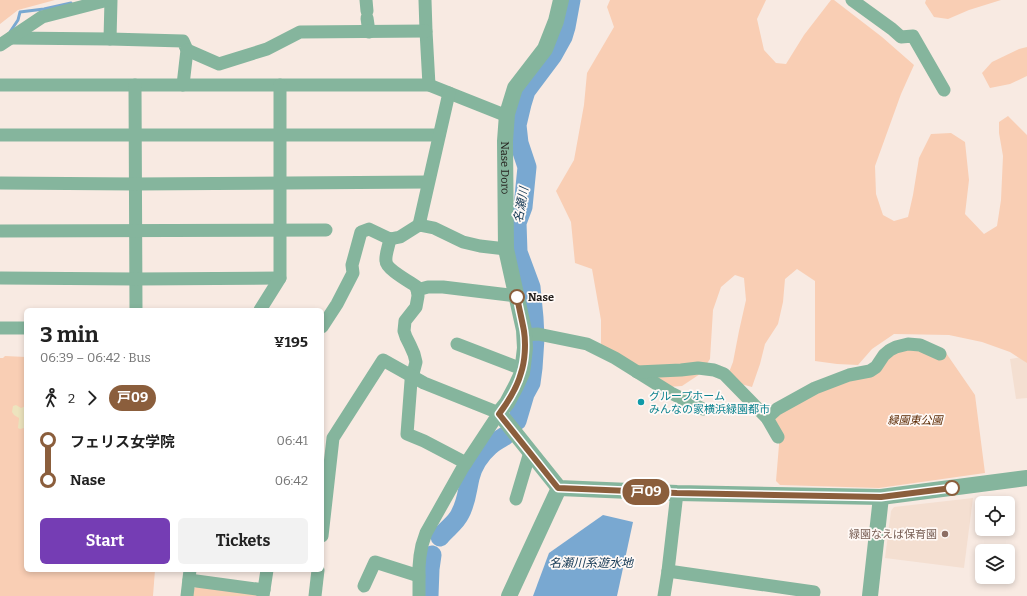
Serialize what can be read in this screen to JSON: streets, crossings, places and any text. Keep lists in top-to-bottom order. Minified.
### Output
{"streets":{"street":["Nase Doro"]},"water":["名瀬川","名瀬川系遊水地"],"parks":["緑園東公園"],"places":["Nase","グループホーム みんなの家横浜緑園都市","緑園なえば保育園"],"lines":["bus line 戸09"],"page":{"on_map":"戸09","heading":["3 min","06:39 – 06:42 · Bus","¥195"],"legs":["2","戸09"],"list":[{"name":"フェリス女学院","value":"06:41"},{"name":"Nase","value":"06:42"}],"buttons":["Start","Tickets"]}}
